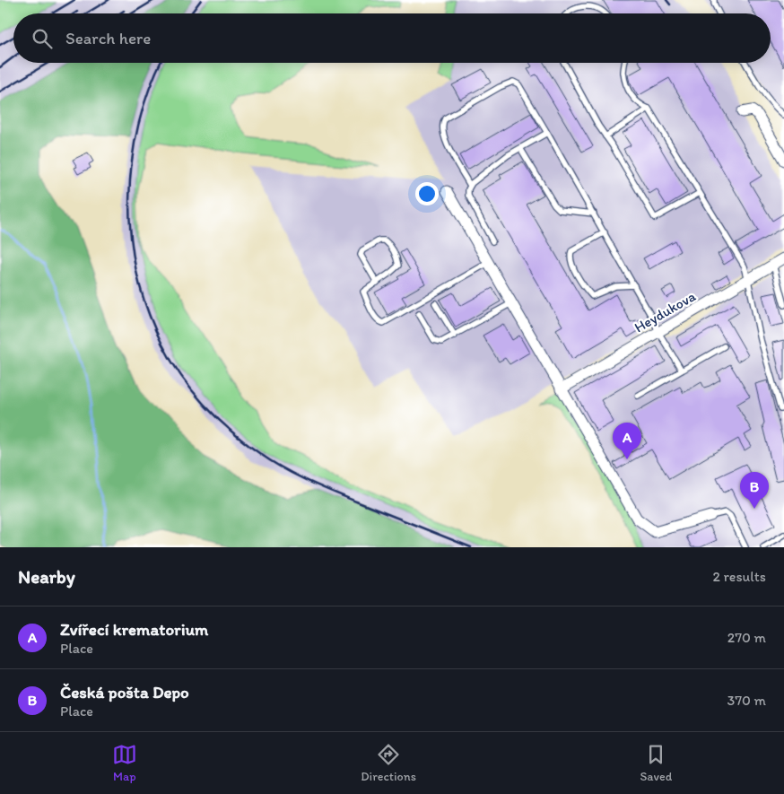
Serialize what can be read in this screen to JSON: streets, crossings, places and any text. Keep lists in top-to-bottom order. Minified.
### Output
{"streets":{"street":["Heydukova"]},"page":{"search":"Search here","pins":["A","B"],"heading":["Nearby","2 results"],"list":[{"mark":"A","name":"Zvířecí krematorium","note":"Place","value":"270 m"},{"mark":"B","name":"Česká pošta Depo","note":"Place","value":"370 m"}],"nav":["Map","Directions","Saved"]}}
